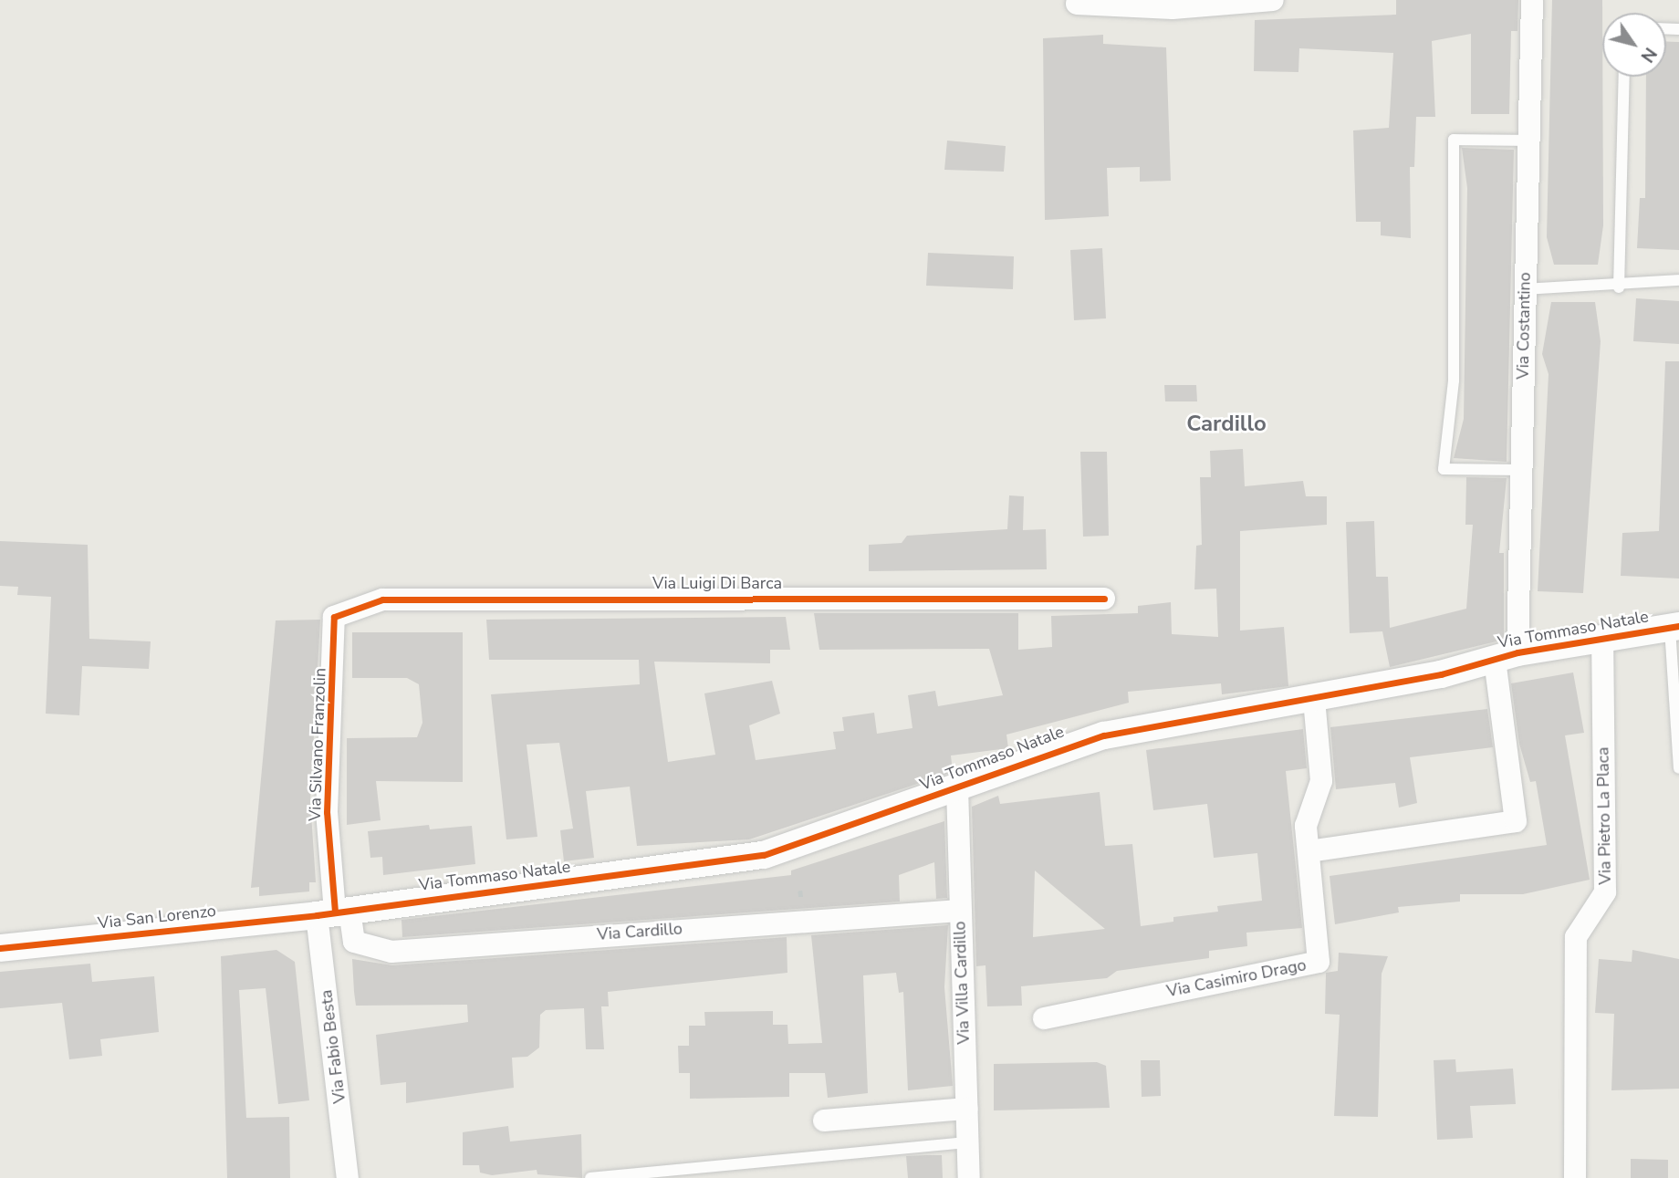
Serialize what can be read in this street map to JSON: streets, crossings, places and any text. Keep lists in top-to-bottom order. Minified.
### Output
{"streets":{"street":["Via Costantino","Via Luigi Di Barca","Via Tommaso Natale","Via Silvano Franzolin","Via Pietro La Placa","Via San Lorenzo","Via Cardillo","Via Casimiro Drago","Via Villa Cardillo","Via Fabio Besta"]},"crossings":[["Via Costantino","Via Tommaso Natale"],["Via Luigi Di Barca","Via Silvano Franzolin"],["Via Tommaso Natale","Via Silvano Franzolin"],["Via Tommaso Natale","Via Pietro La Placa"],["Via Tommaso Natale","Via San Lorenzo"],["Via Tommaso Natale","Via Cardillo"],["Via Tommaso Natale","Via Casimiro Drago"],["Via Tommaso Natale","Via Villa Cardillo"],["Via Tommaso Natale","Via Fabio Besta"],["Via Silvano Franzolin","Via San Lorenzo"],["Via Silvano Franzolin","Via Cardillo"],["Via Silvano Franzolin","Via Fabio Besta"],["Via San Lorenzo","Via Cardillo"],["Via San Lorenzo","Via Fabio Besta"],["Via Cardillo","Via Villa Cardillo"],["Via Cardillo","Via Fabio Besta"]],"districts":["Cardillo"],"north":"bottom right"}
